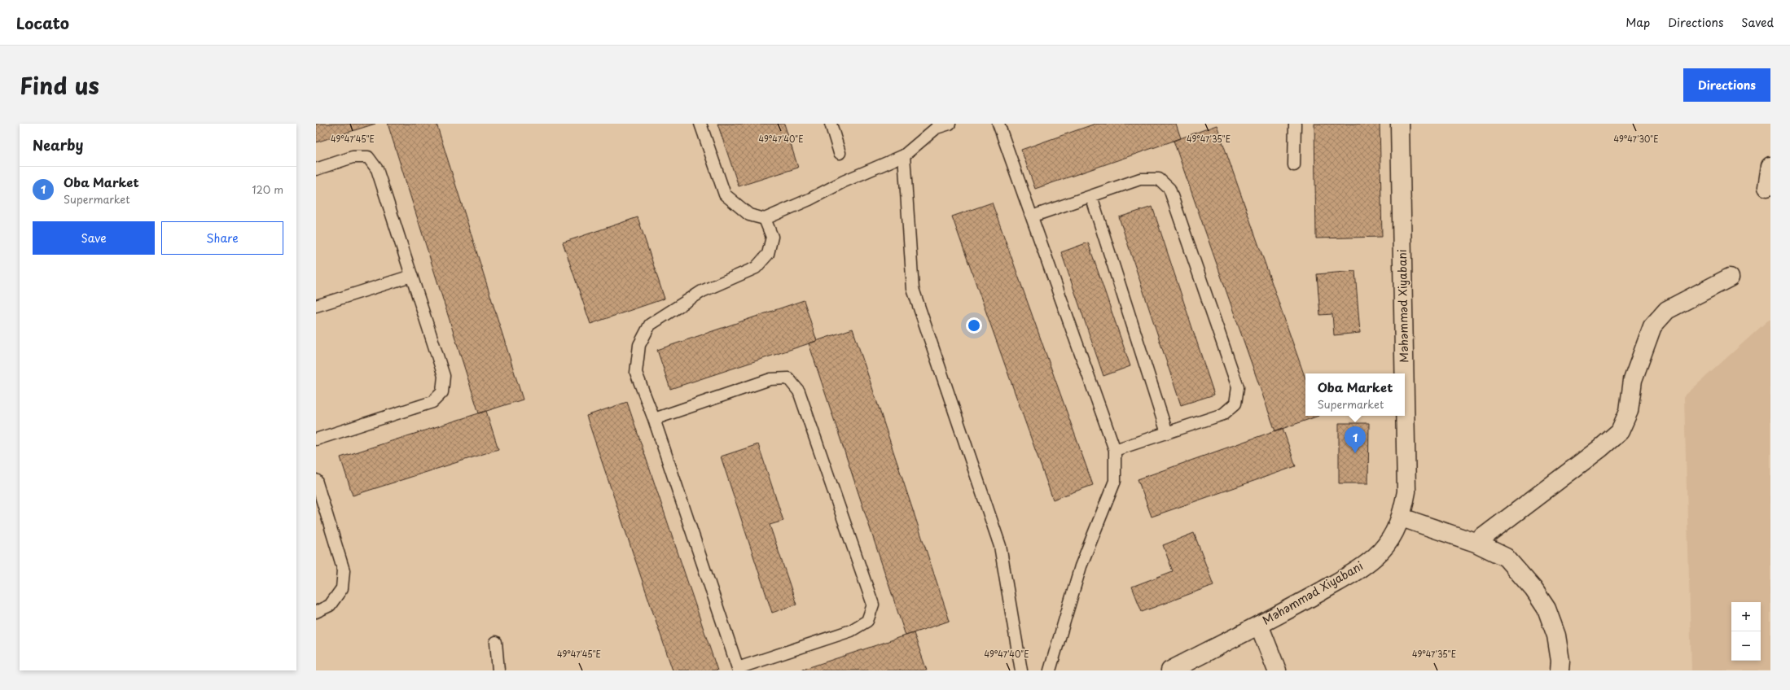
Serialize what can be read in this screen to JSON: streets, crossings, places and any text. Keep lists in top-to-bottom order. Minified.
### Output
{"streets":{"street":["Məhəmməd Xiyabani"]},"page":{"header":"Locato","nav":["Map","Directions","Saved"],"title":"Find us","buttons":["Directions",["Save","Share"]],"heading":"Nearby","list":[{"mark":"1","name":"Oba Market","note":"Supermarket","value":"120 m"}],"popup":["Oba Market","Supermarket"],"pins":"1","map_buttons":["+","−"]},"coordinates":["49°47'35\"E","49°47'30\"E","49°47'45\"E","49°47'40\"E"]}
